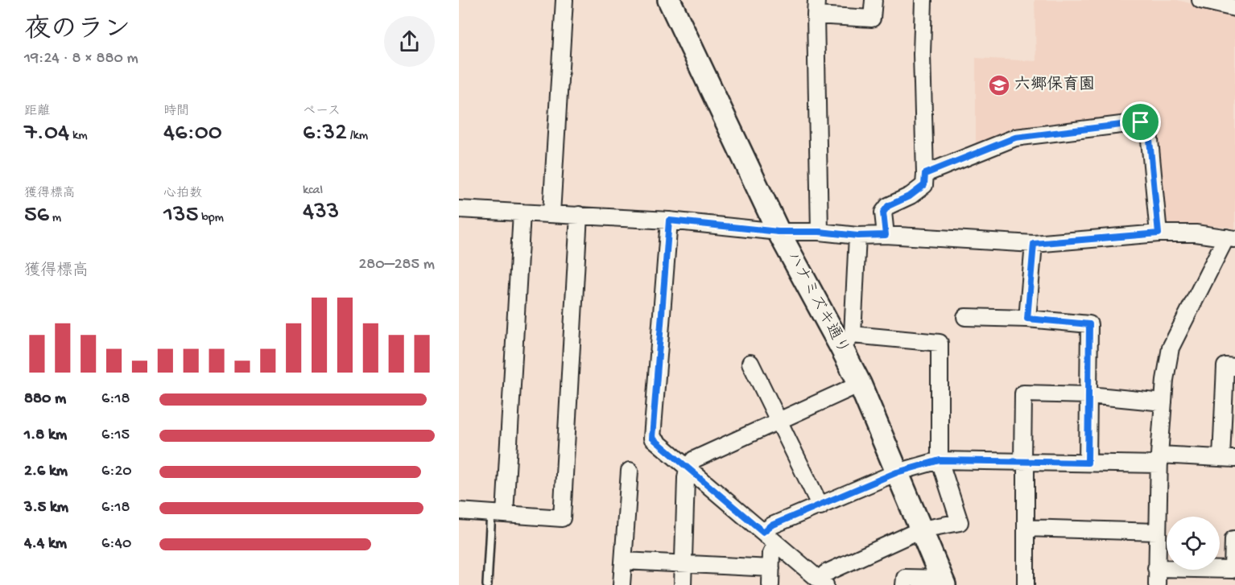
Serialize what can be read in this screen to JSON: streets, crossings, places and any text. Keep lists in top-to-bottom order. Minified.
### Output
{"streets":{"street":["ハナミズキ通り"]},"places":{"school or university":["六郷保育園"]},"page":{"heading":["夜のラン","19:24 · 8 × 880 m"],"stats":[["距離","7.04 km"],["時間","46:00"],["ペース","6:32 /km"],["獲得標高","56 m"],["心拍数","135 bpm"],["kcal","433"]],"chart":["獲得標高","280–285 m"],"list":[{"name":"880 m","note":"6:18"},{"name":"1.8 km","note":"6:15"},{"name":"2.6 km","note":"6:20"},{"name":"3.5 km","note":"6:18"},{"name":"4.4 km","note":"6:40"}]}}
